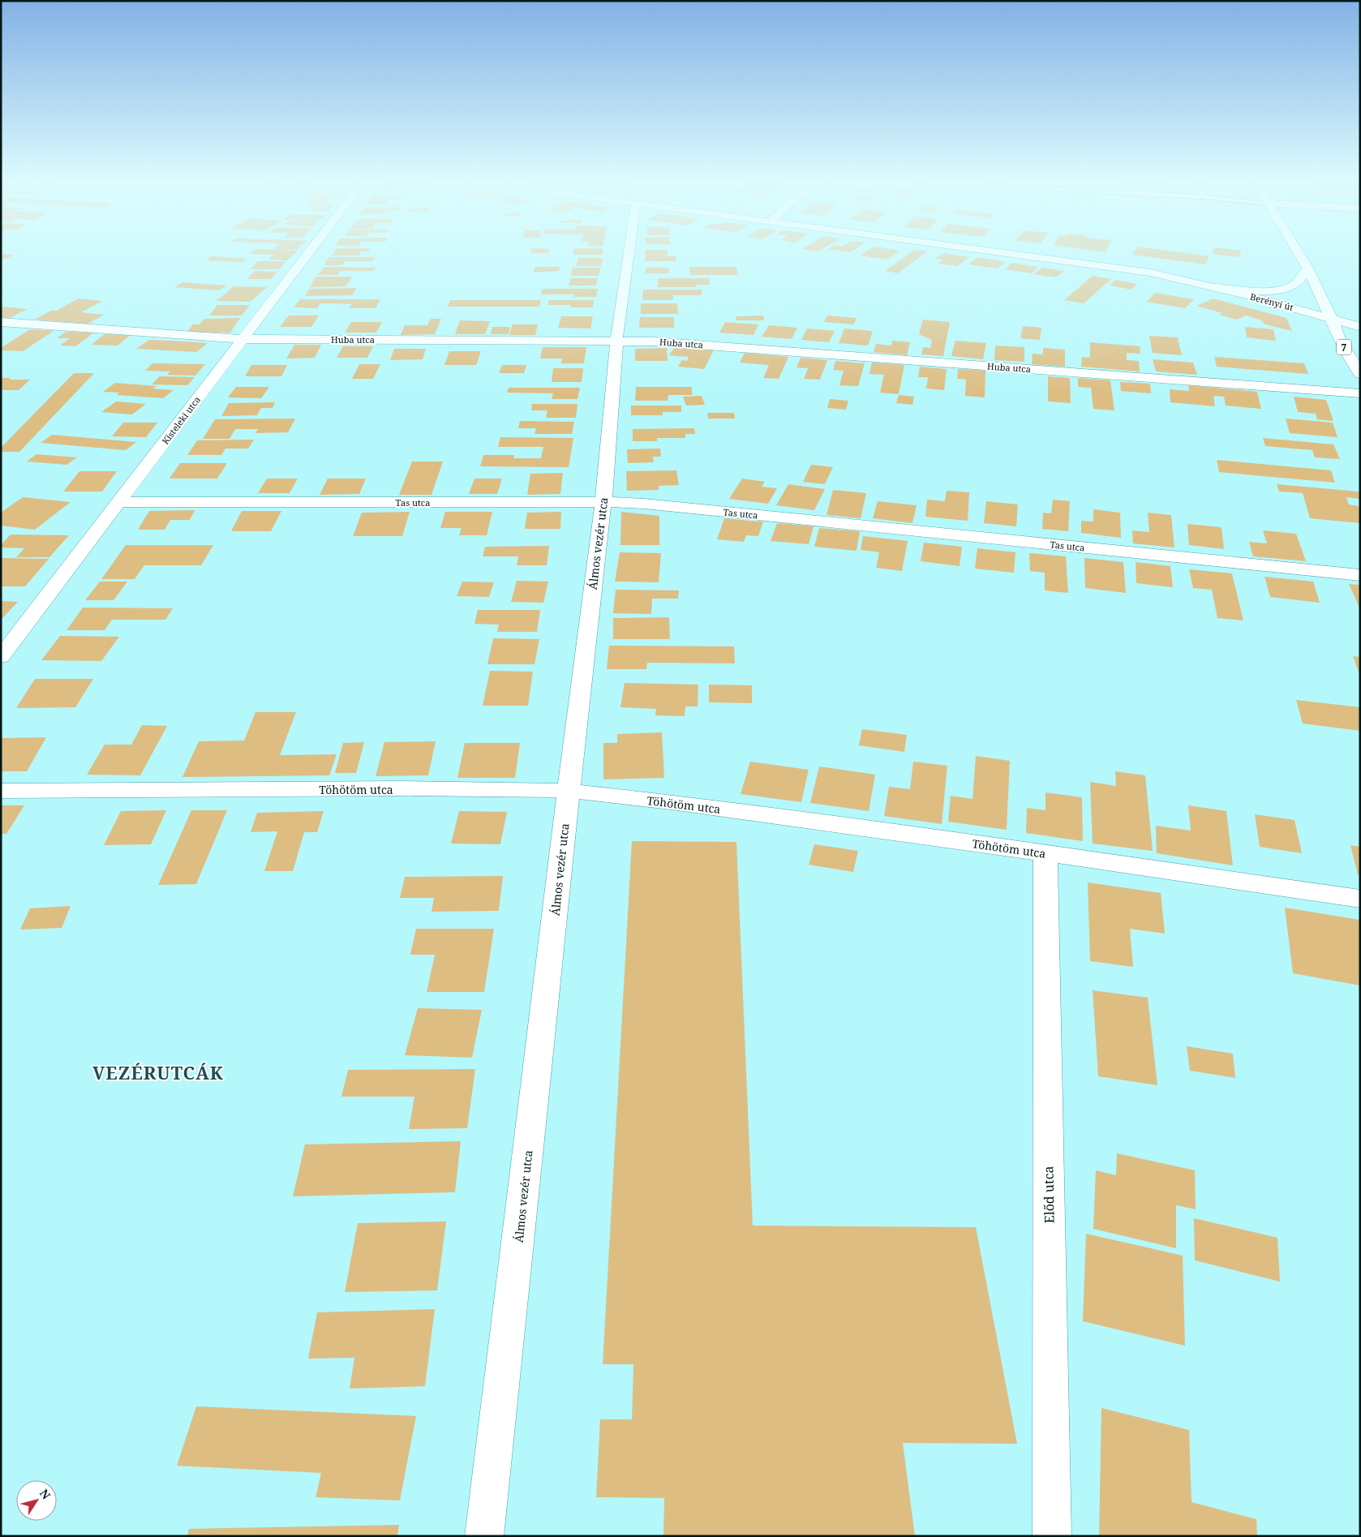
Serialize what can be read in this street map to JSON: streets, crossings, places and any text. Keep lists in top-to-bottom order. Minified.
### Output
{"streets":{"street":["Berényi út","Huba utca","7","Kisteleki utca","Tas utca","Álmos vezér utca","Töhötöm utca","Előd utca"]},"crossings":[["Berényi út","7"],["Huba utca","Kisteleki utca"],["Huba utca","Álmos vezér utca"],["Kisteleki utca","Tas utca"],["Tas utca","Álmos vezér utca"],["Álmos vezér utca","Töhötöm utca"],["Töhötöm utca","Előd utca"]],"districts":["VEZÉRUTCÁK"],"north":"top right"}
